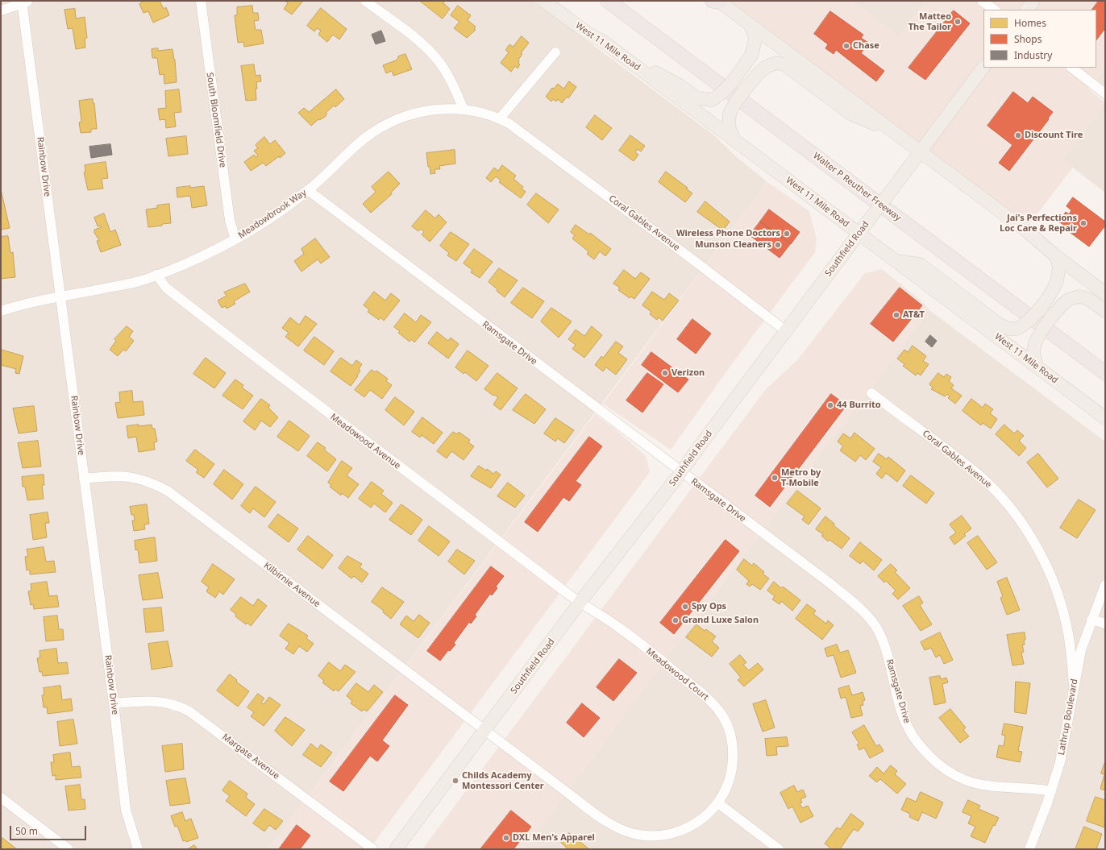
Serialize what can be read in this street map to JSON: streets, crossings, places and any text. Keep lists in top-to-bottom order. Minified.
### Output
{"streets":{"highway":["Walter P Reuther Freeway"],"main road":["West 11 Mile Road","Southfield Road"],"street":["South Bloomfield Drive","Rainbow Drive","Meadowbrook Way","Coral Gables Avenue","Ramsgate Drive","Meadowood Avenue","Kilbirnie Avenue","Meadowood Court","Lathrup Boulevard","Margate Avenue"]},"crossings":[["West 11 Mile Road","Southfield Road"],["South Bloomfield Drive","Meadowbrook Way"],["Rainbow Drive","Meadowbrook Way"],["Rainbow Drive","Kilbirnie Avenue"],["Rainbow Drive","Margate Avenue"],["Meadowbrook Way","Coral Gables Avenue"],["Meadowbrook Way","Ramsgate Drive"],["Meadowbrook Way","Meadowood Avenue"],["Coral Gables Avenue","Southfield Road"],["Coral Gables Avenue","Lathrup Boulevard"],["Southfield Road","Ramsgate Drive"],["Southfield Road","Meadowood Avenue"],["Southfield Road","Kilbirnie Avenue"],["Southfield Road","Meadowood Court"],["Ramsgate Drive","Lathrup Boulevard"],["Meadowood Avenue","Meadowood Court"],["Kilbirnie Avenue","Meadowood Court"]],"places":["Matteo The Tailor","Chase","Discount Tire","Jai's Perfections Loc Care & Repair","Wireless Phone Doctors","Munson Cleaners","AT&T","Verizon","44 Burrito","Metro by T-Mobile","Spy Ops","Grand Luxe Salon","Childs Academy Montessori Center","DXL Men's Apparel"],"legend":["Homes","Shops","Industry"],"scale_bar":"50 m"}
